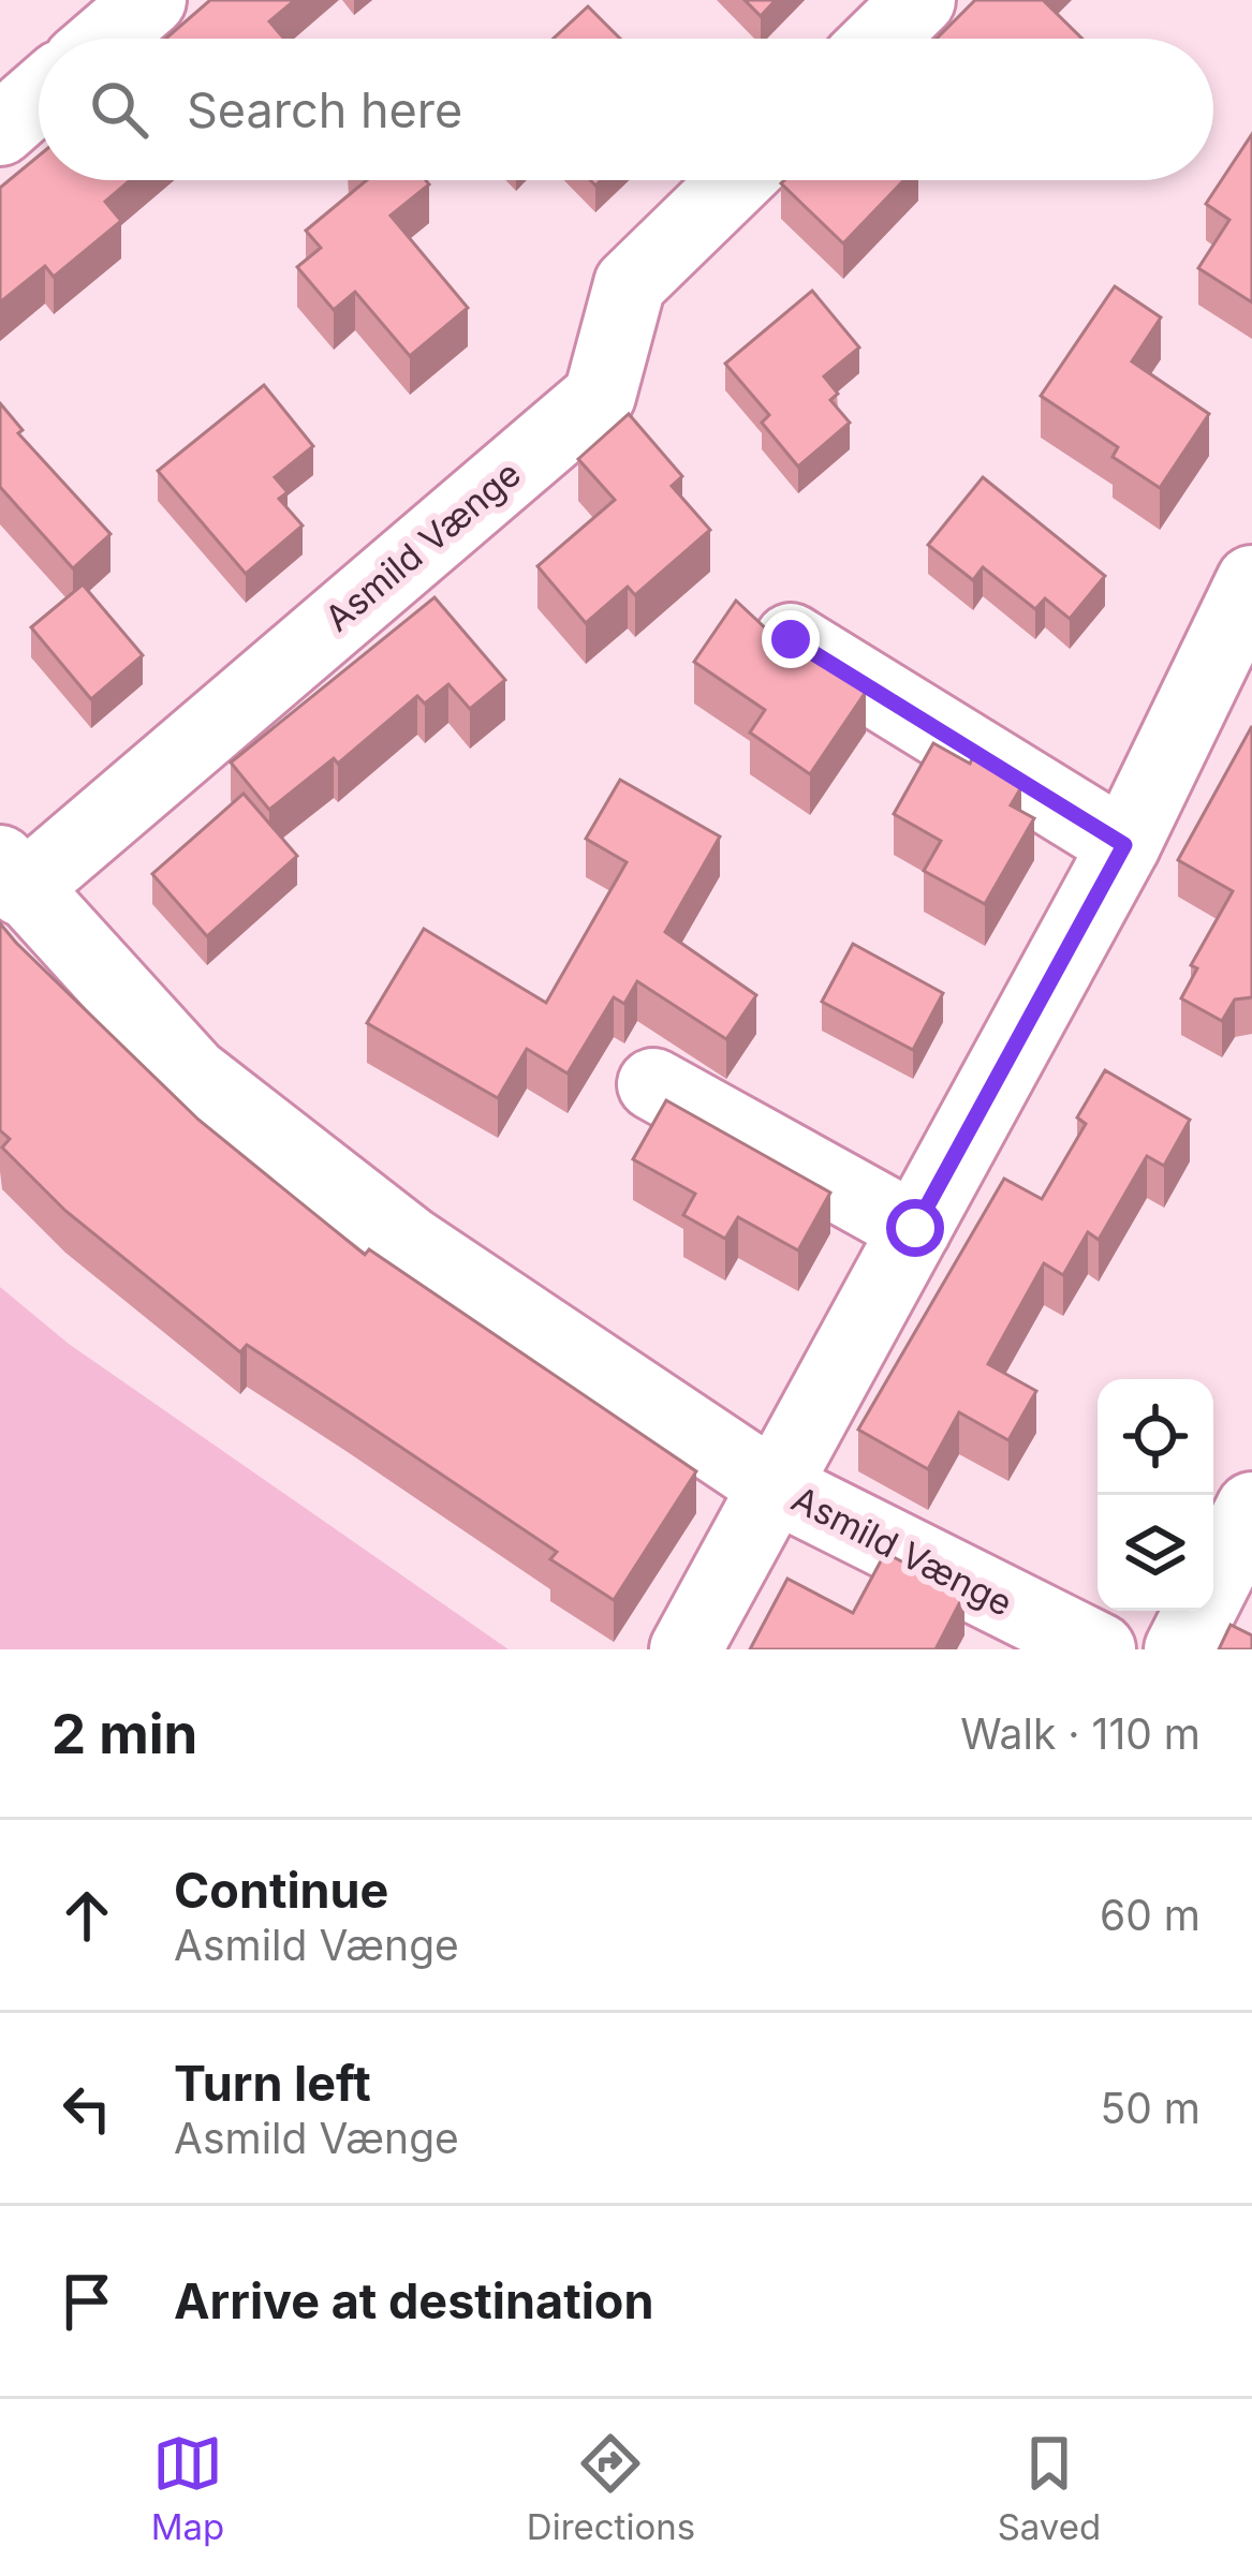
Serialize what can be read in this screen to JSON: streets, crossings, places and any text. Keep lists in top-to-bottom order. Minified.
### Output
{"streets":{"street":["Asmild Vænge"]},"page":{"search":"Search here","heading":["2 min","Walk · 110 m"],"list":[["Continue","Asmild Vænge","60 m"],["Turn left","Asmild Vænge","50 m"],"Arrive at destination"],"nav":["Map","Directions","Saved"]}}
